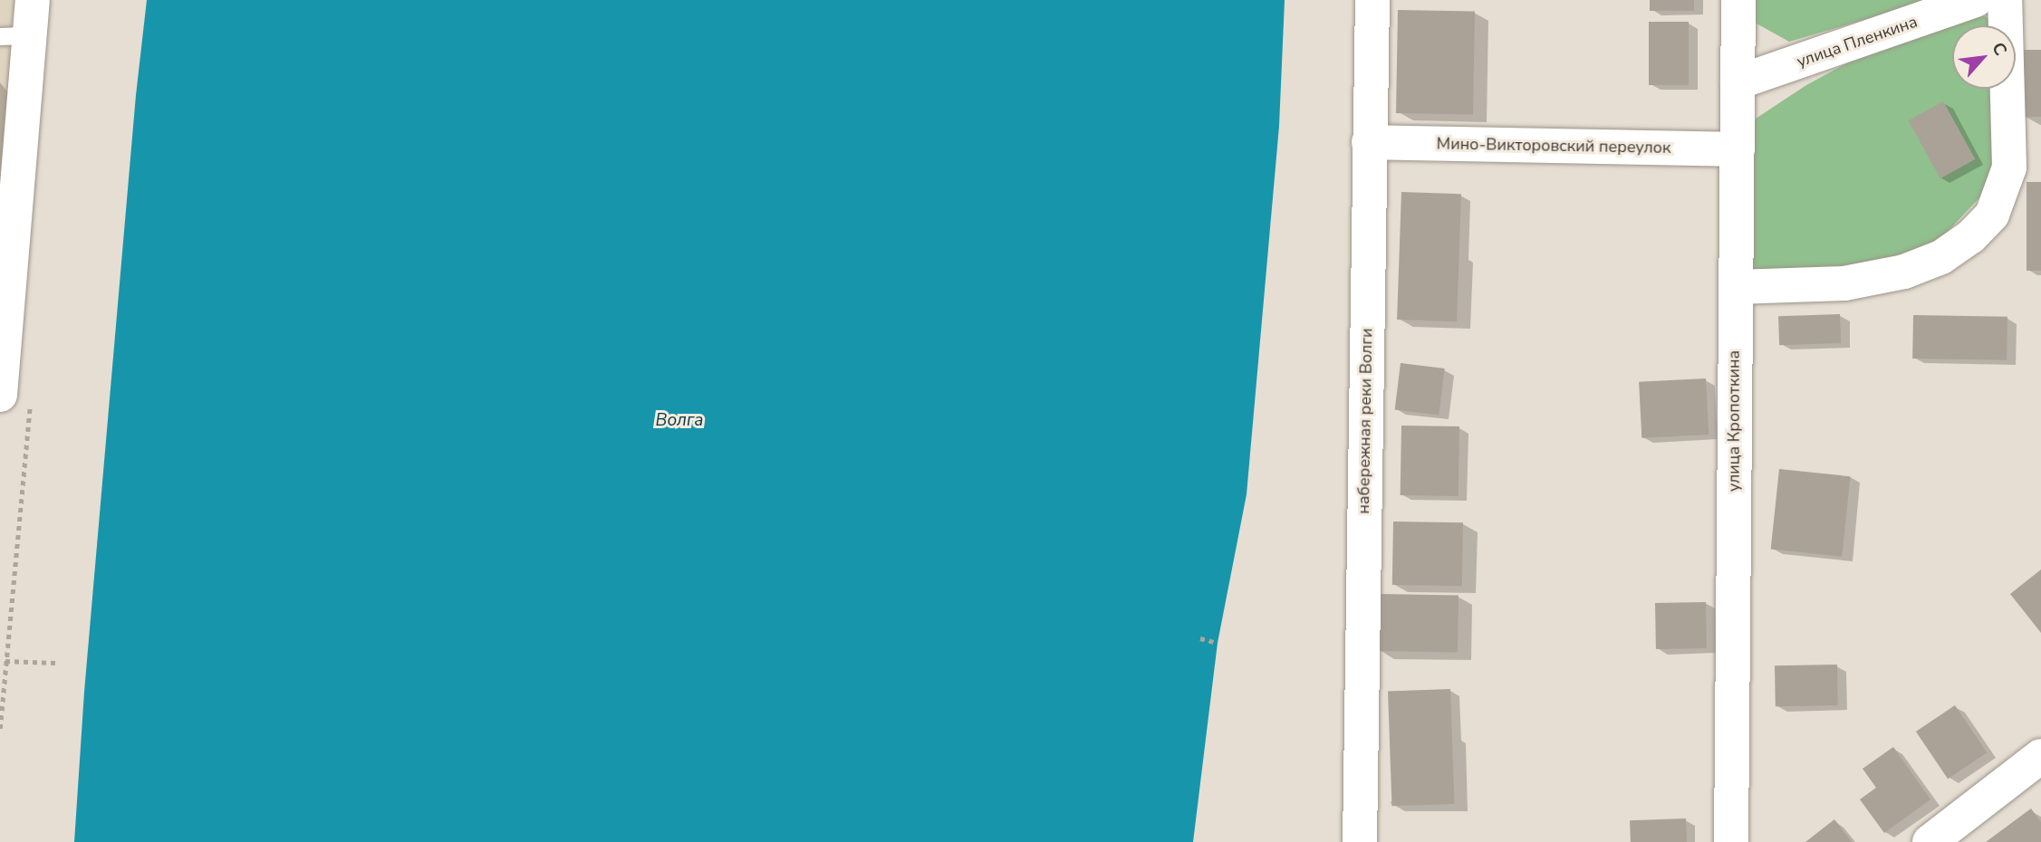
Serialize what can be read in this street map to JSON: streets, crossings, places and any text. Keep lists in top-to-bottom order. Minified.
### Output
{"streets":{"street":["улица Пленкина","Мино-Викторовский переулок","набережная реки Волги","улица Кропоткина"]},"crossings":[["улица Пленкина","улица Кропоткина"],["Мино-Викторовский переулок","набережная реки Волги"],["Мино-Викторовский переулок","улица Кропоткина"]],"water":["Волга"],"north":"top right"}
